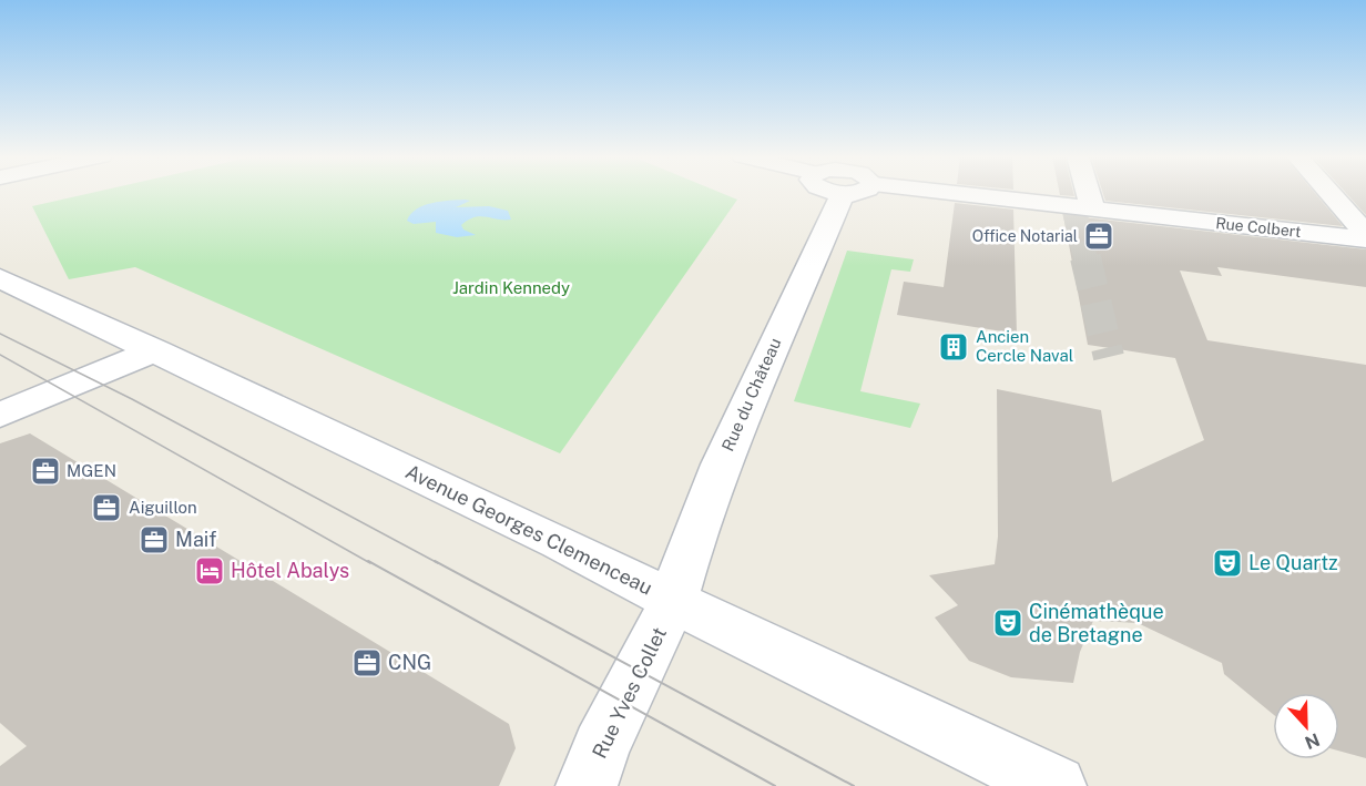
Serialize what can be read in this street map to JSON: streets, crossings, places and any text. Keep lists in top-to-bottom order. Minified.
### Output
{"streets":{"main road":["Rue Colbert","Rue du Château","Avenue Georges Clemenceau","Rue Yves Collet"]},"crossings":[["Rue du Château","Avenue Georges Clemenceau"],["Rue du Château","Rue Yves Collet"],["Avenue Georges Clemenceau","Rue Yves Collet"]],"parks":["Jardin Kennedy"],"places":{"office":["Office Notarial","MGEN","Aiguillon","Maif","CNG"],"building":["Ancien Cercle Naval"],"theatre":["Le Quartz","Cinémathèque de Bretagne"],"hotel":["Hôtel Abalys"]},"north":"bottom"}
